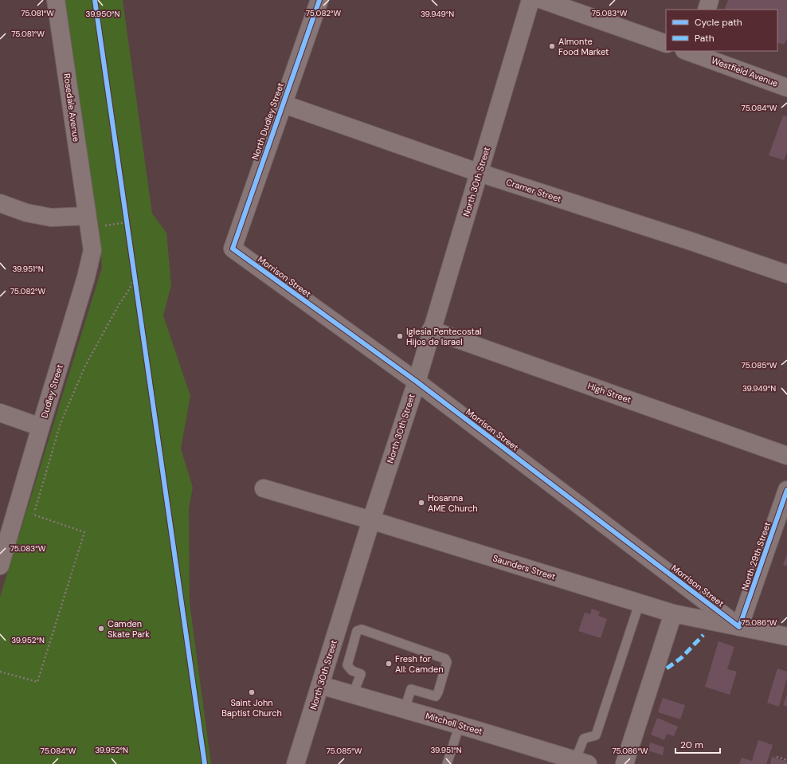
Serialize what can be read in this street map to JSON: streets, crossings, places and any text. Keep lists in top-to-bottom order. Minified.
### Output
{"streets":{"street":["Westfield Avenue","Rosedale Avenue","North Dudley Street","North 30th Street","Cramer Street","Morrison Street","Dudley Street","High Street","North 29th Street","Saunders Street","Mitchell Street"]},"crossings":[["Rosedale Avenue","Dudley Street"],["North Dudley Street","Cramer Street"],["North Dudley Street","Morrison Street"],["North 30th Street","Cramer Street"],["North 30th Street","Morrison Street"],["North 30th Street","High Street"],["North 30th Street","Saunders Street"],["North 30th Street","Mitchell Street"],["Morrison Street","North 29th Street"],["Morrison Street","Saunders Street"],["North 29th Street","Saunders Street"]],"places":["Almonte Food Market","Iglesia Pentecostal Hijos de Israel","Hosanna AME Church","Camden Skate Park","Fresh for All: Camden","Saint John Baptist Church"],"legend":["Cycle path","Path"],"scale_bar":"20 m","coordinates":["75.081°W","75.082°W","75.083°W","39.949°N","39.950°N","75.084°W","39.951°N","75.085°W","75.086°W","39.952°N"]}
